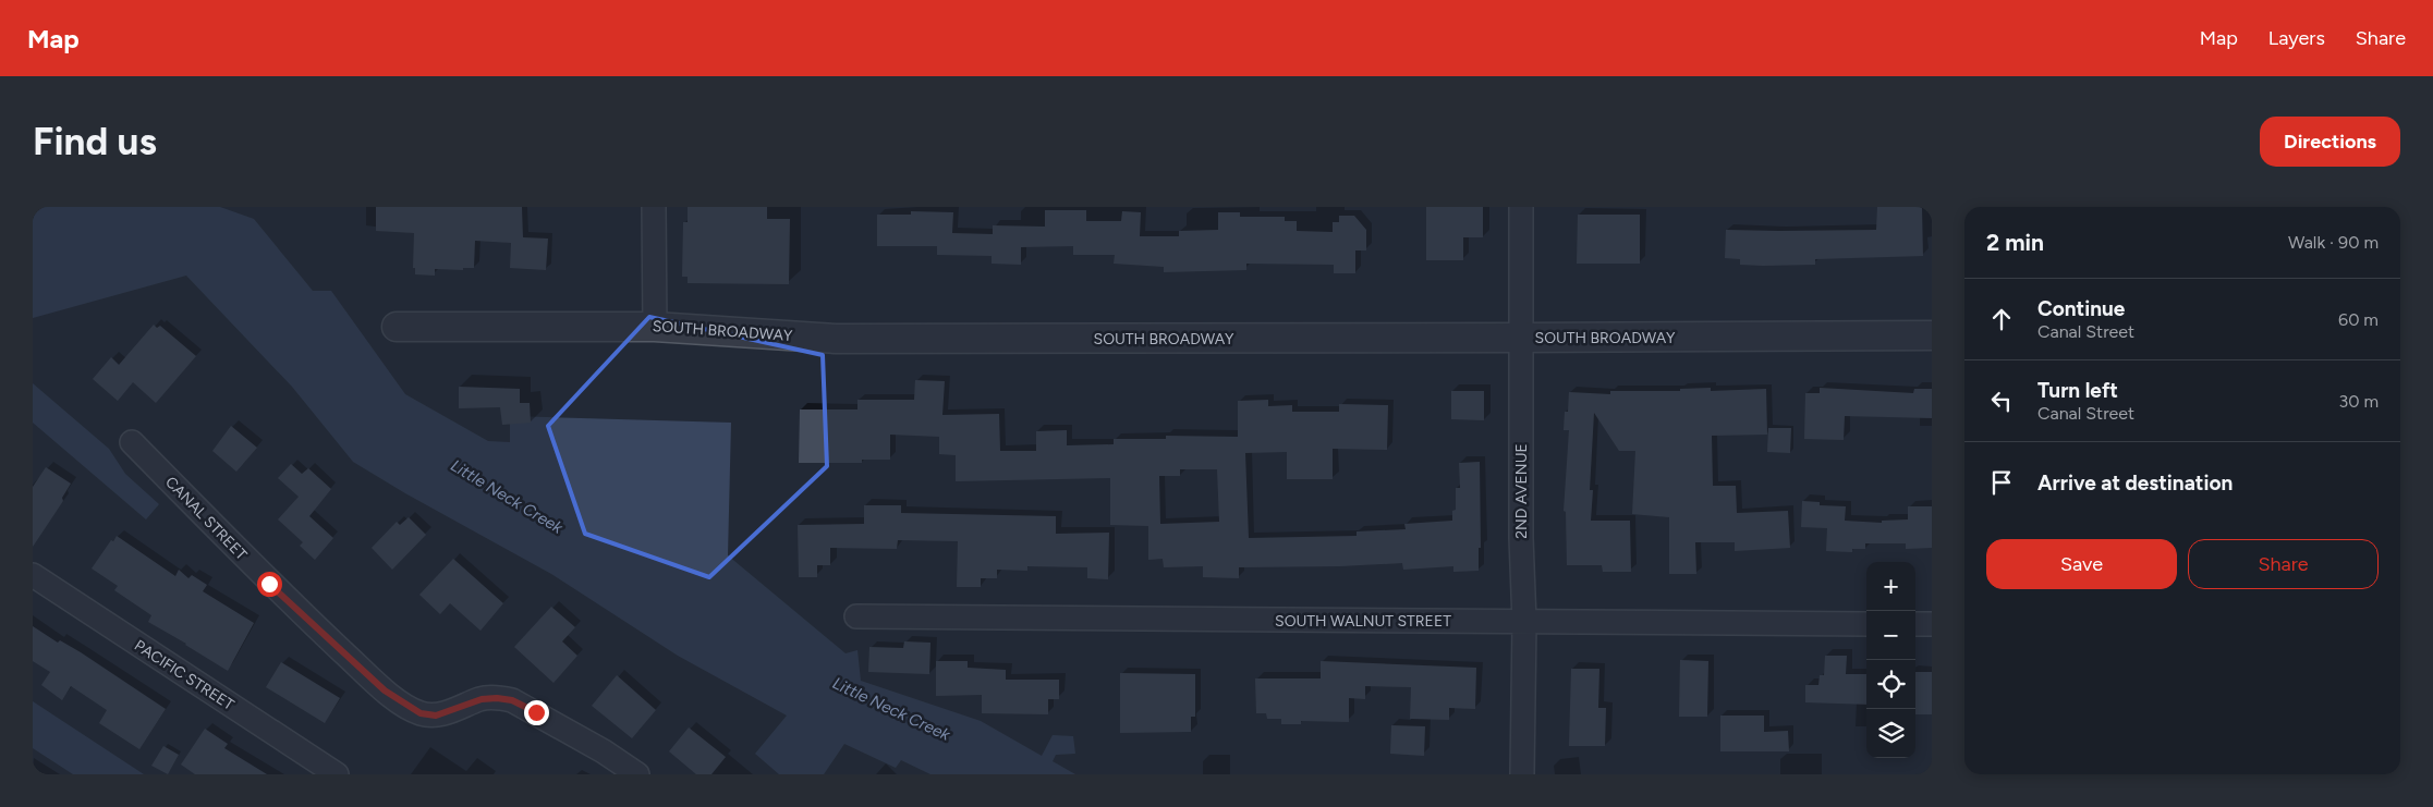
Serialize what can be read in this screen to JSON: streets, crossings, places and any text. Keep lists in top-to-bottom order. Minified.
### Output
{"streets":{"street":["SOUTH BROADWAY","2ND AVENUE","CANAL STREET","SOUTH WALNUT STREET","PACIFIC STREET"]},"crossings":[["SOUTH BROADWAY","2ND AVENUE"],["2ND AVENUE","SOUTH WALNUT STREET"]],"water":["Little Neck Creek"],"page":{"header":"Map","nav":["Map","Layers","Share"],"buttons":["Directions",["Save","Share"]],"title":"Find us","heading":["2 min","Walk · 90 m"],"list":[["Continue","Canal Street","60 m"],["Turn left","Canal Street","30 m"],"Arrive at destination"],"map_buttons":["+","−"]}}
